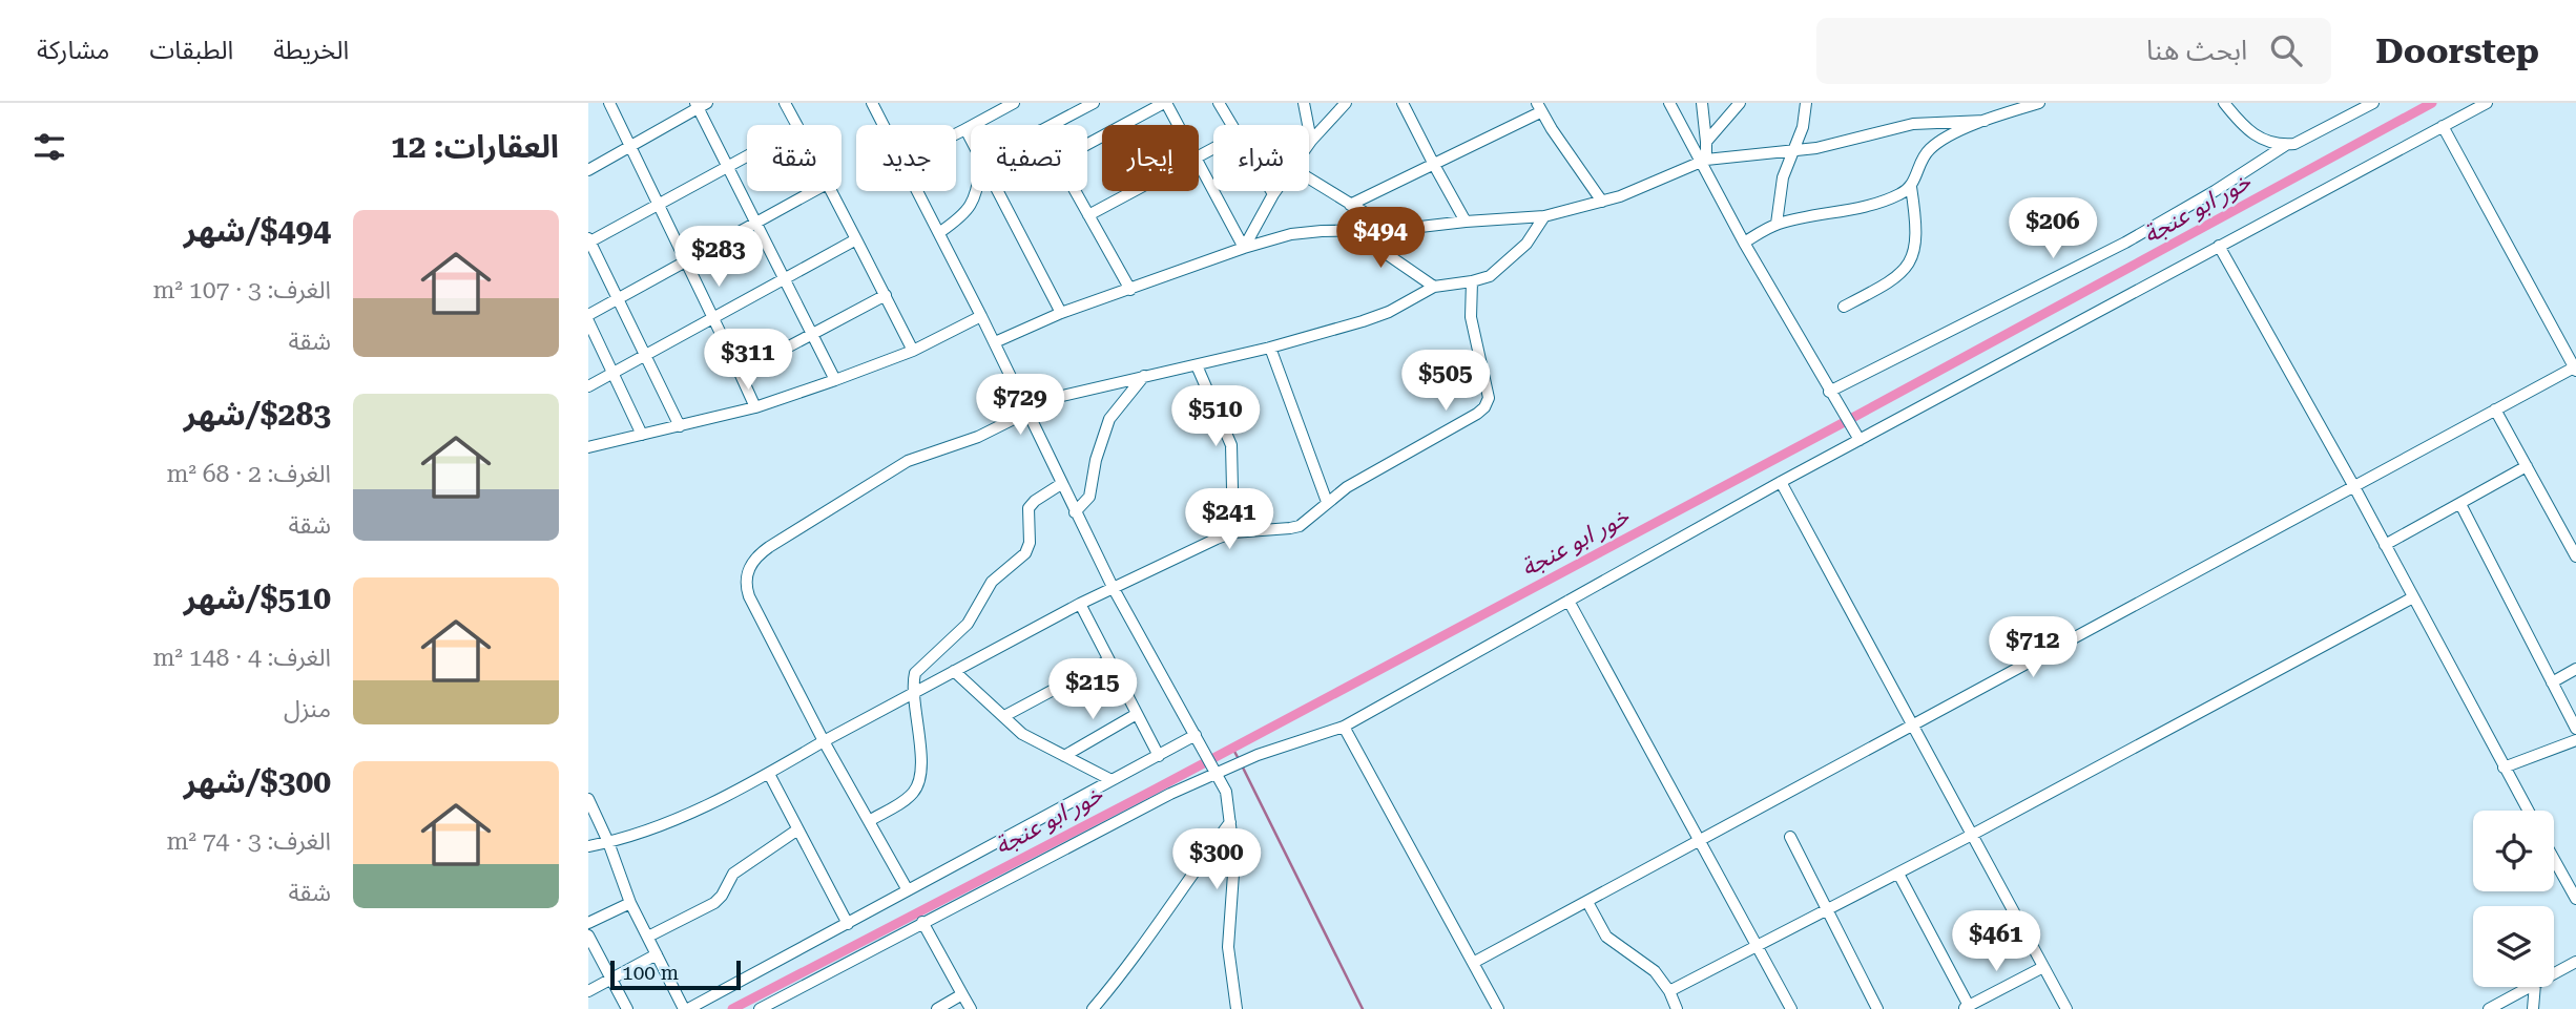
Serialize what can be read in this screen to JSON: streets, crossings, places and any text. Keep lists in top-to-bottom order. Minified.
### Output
{"water":["خور ابو عنجة"],"scale_bar":"100 m","page":{"header":"Doorstep","search":"ابحث هنا","nav":["الخريطة","الطبقات","مشاركة"],"heading":"العقارات: 12","chip":["شراء","إيجار","تصفية","جديد","شقة"],"list":[{"name":"$494/شهر","note":"الغرف: 3 · 107 m² · شقة"},{"name":"$283/شهر","note":"الغرف: 2 · 68 m² · شقة"},{"name":"$510/شهر","note":"الغرف: 4 · 148 m² · منزل"},{"name":"$300/شهر","note":"الغرف: 3 · 74 m² · شقة"}],"price":["$206","$494","$283","$311","$505","$729","$510","$241","$712","$215","$300","$461"],"scale":"100 m"}}
